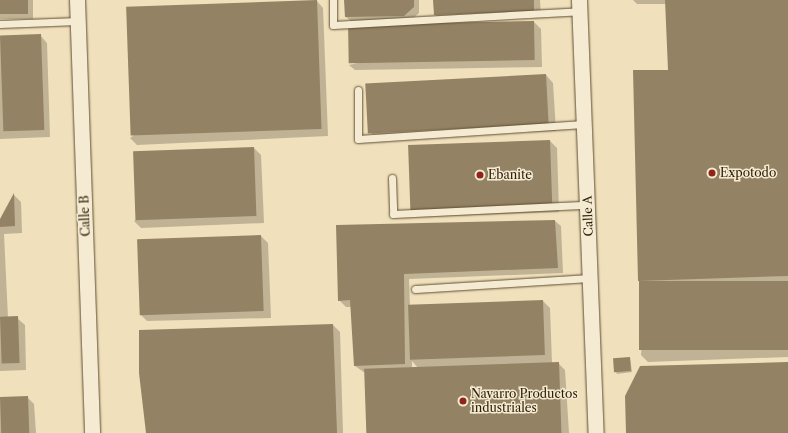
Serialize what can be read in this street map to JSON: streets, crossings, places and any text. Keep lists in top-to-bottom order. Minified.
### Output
{"streets":{"street":["Calle B","Calle A"]},"places":["Expotodo","Ebanite","Navarro Productos industriales"]}
